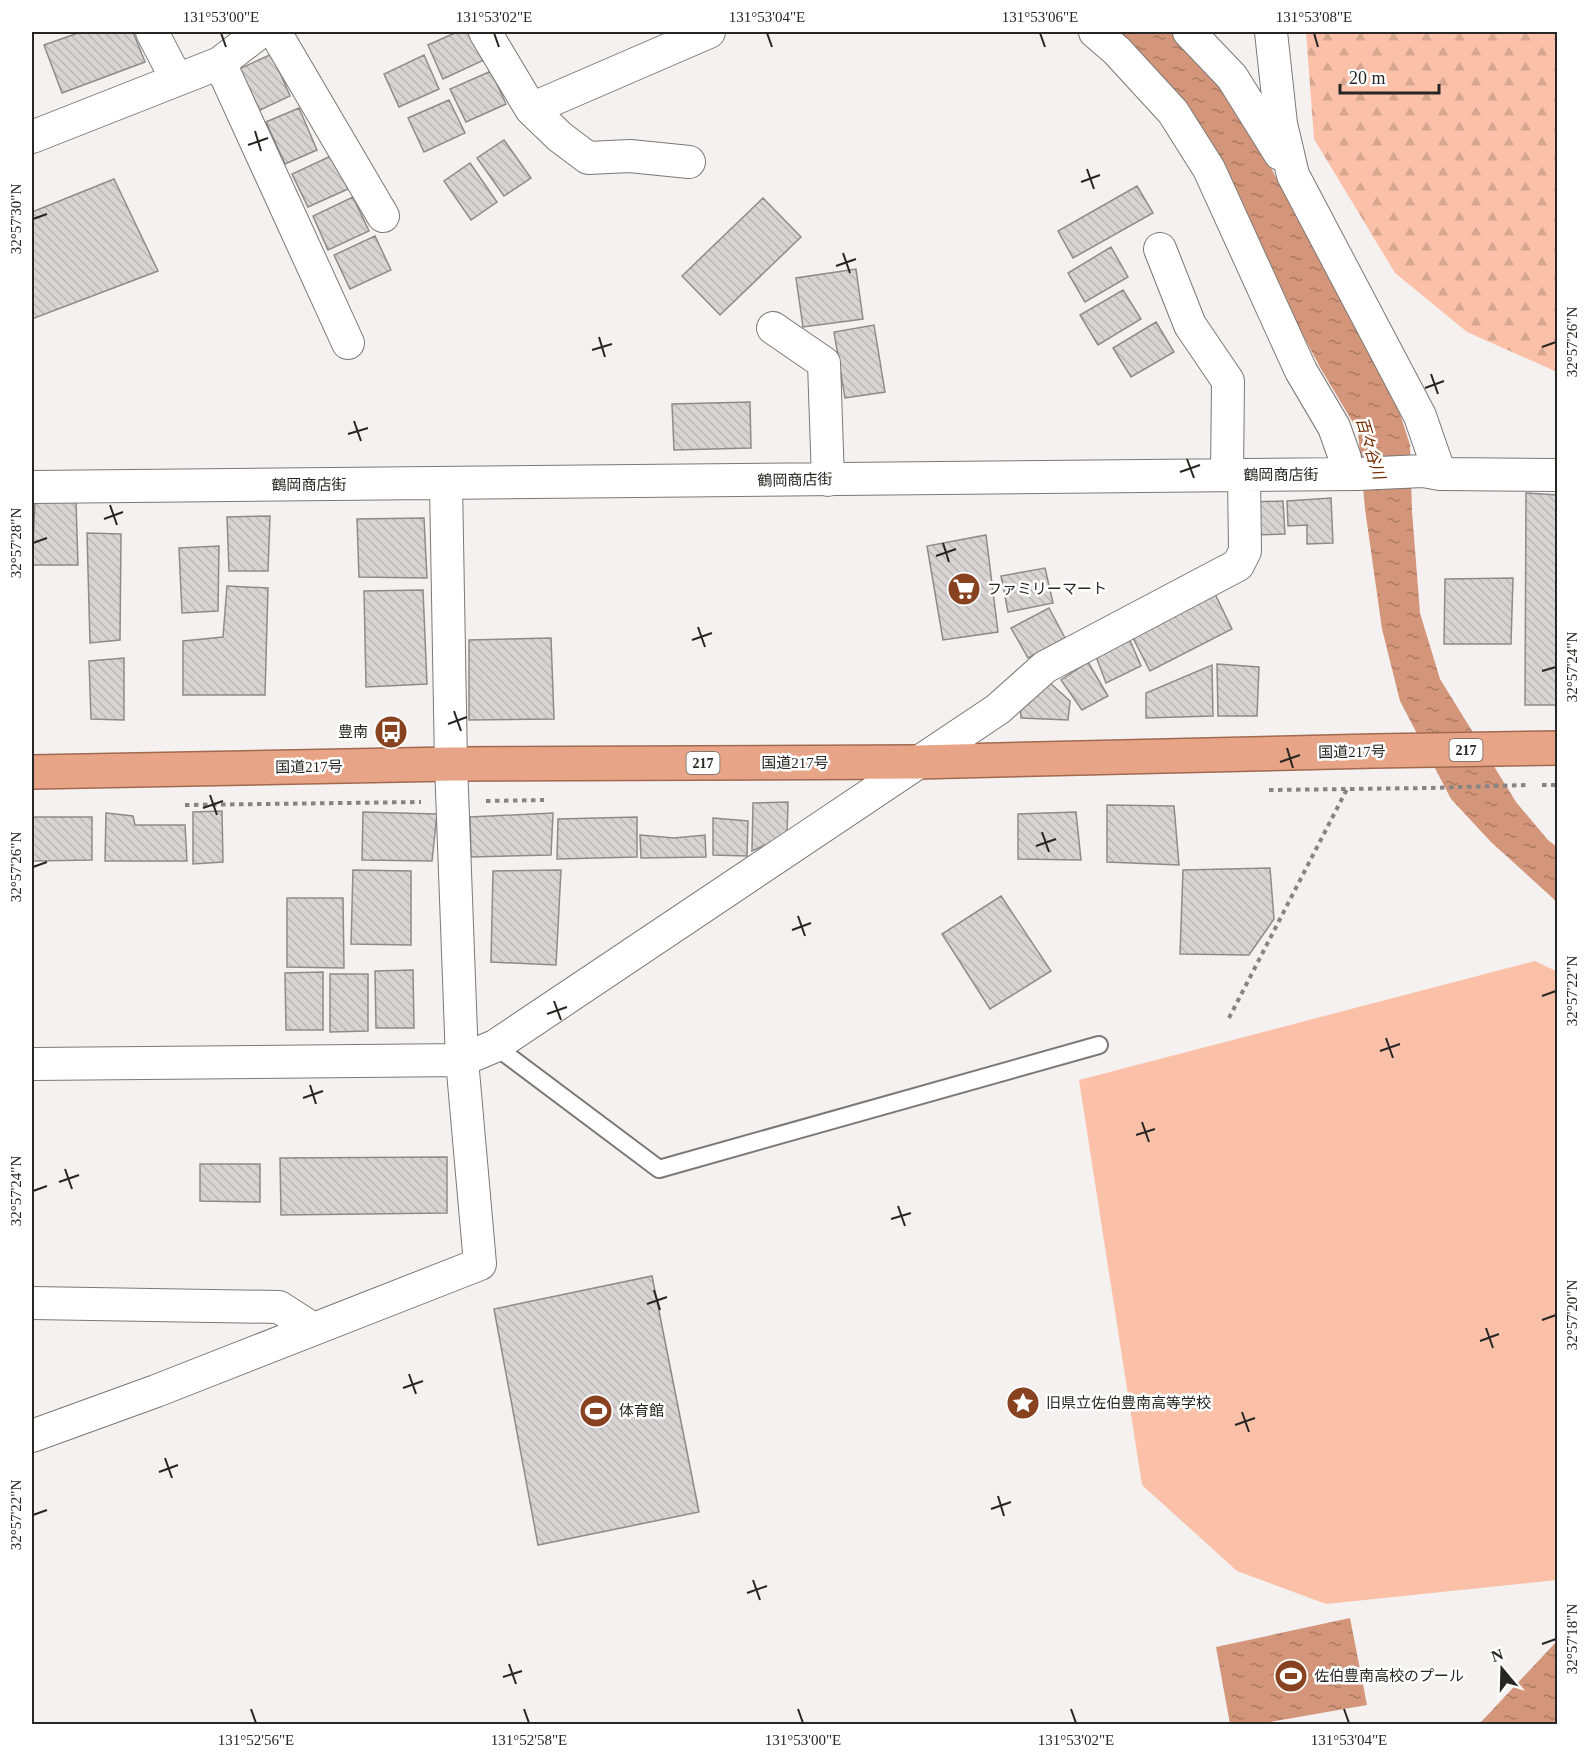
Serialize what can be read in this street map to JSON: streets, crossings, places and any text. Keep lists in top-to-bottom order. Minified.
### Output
{"streets":{"highway":["217","国道217号"],"street":["鶴岡商店街"]},"water":["百々谷川"],"places":{"supermarket":["ファミリーマート"],"bus stop":["豊南"],"place":["旧県立佐伯豊南高等学校"],"sports":["体育館","佐伯豊南高校のプール"]},"scale_bar":"20 m","north":"top","coordinates":["131°53'00\"E","131°53'02\"E","131°53'04\"E","131°53'06\"E","131°53'08\"E","32°57'30\"N","32°57'26\"N","32°57'28\"N","32°57'24\"N","32°57'22\"N","32°57'20\"N","32°57'18\"N","131°52'56\"E","131°52'58\"E"]}
